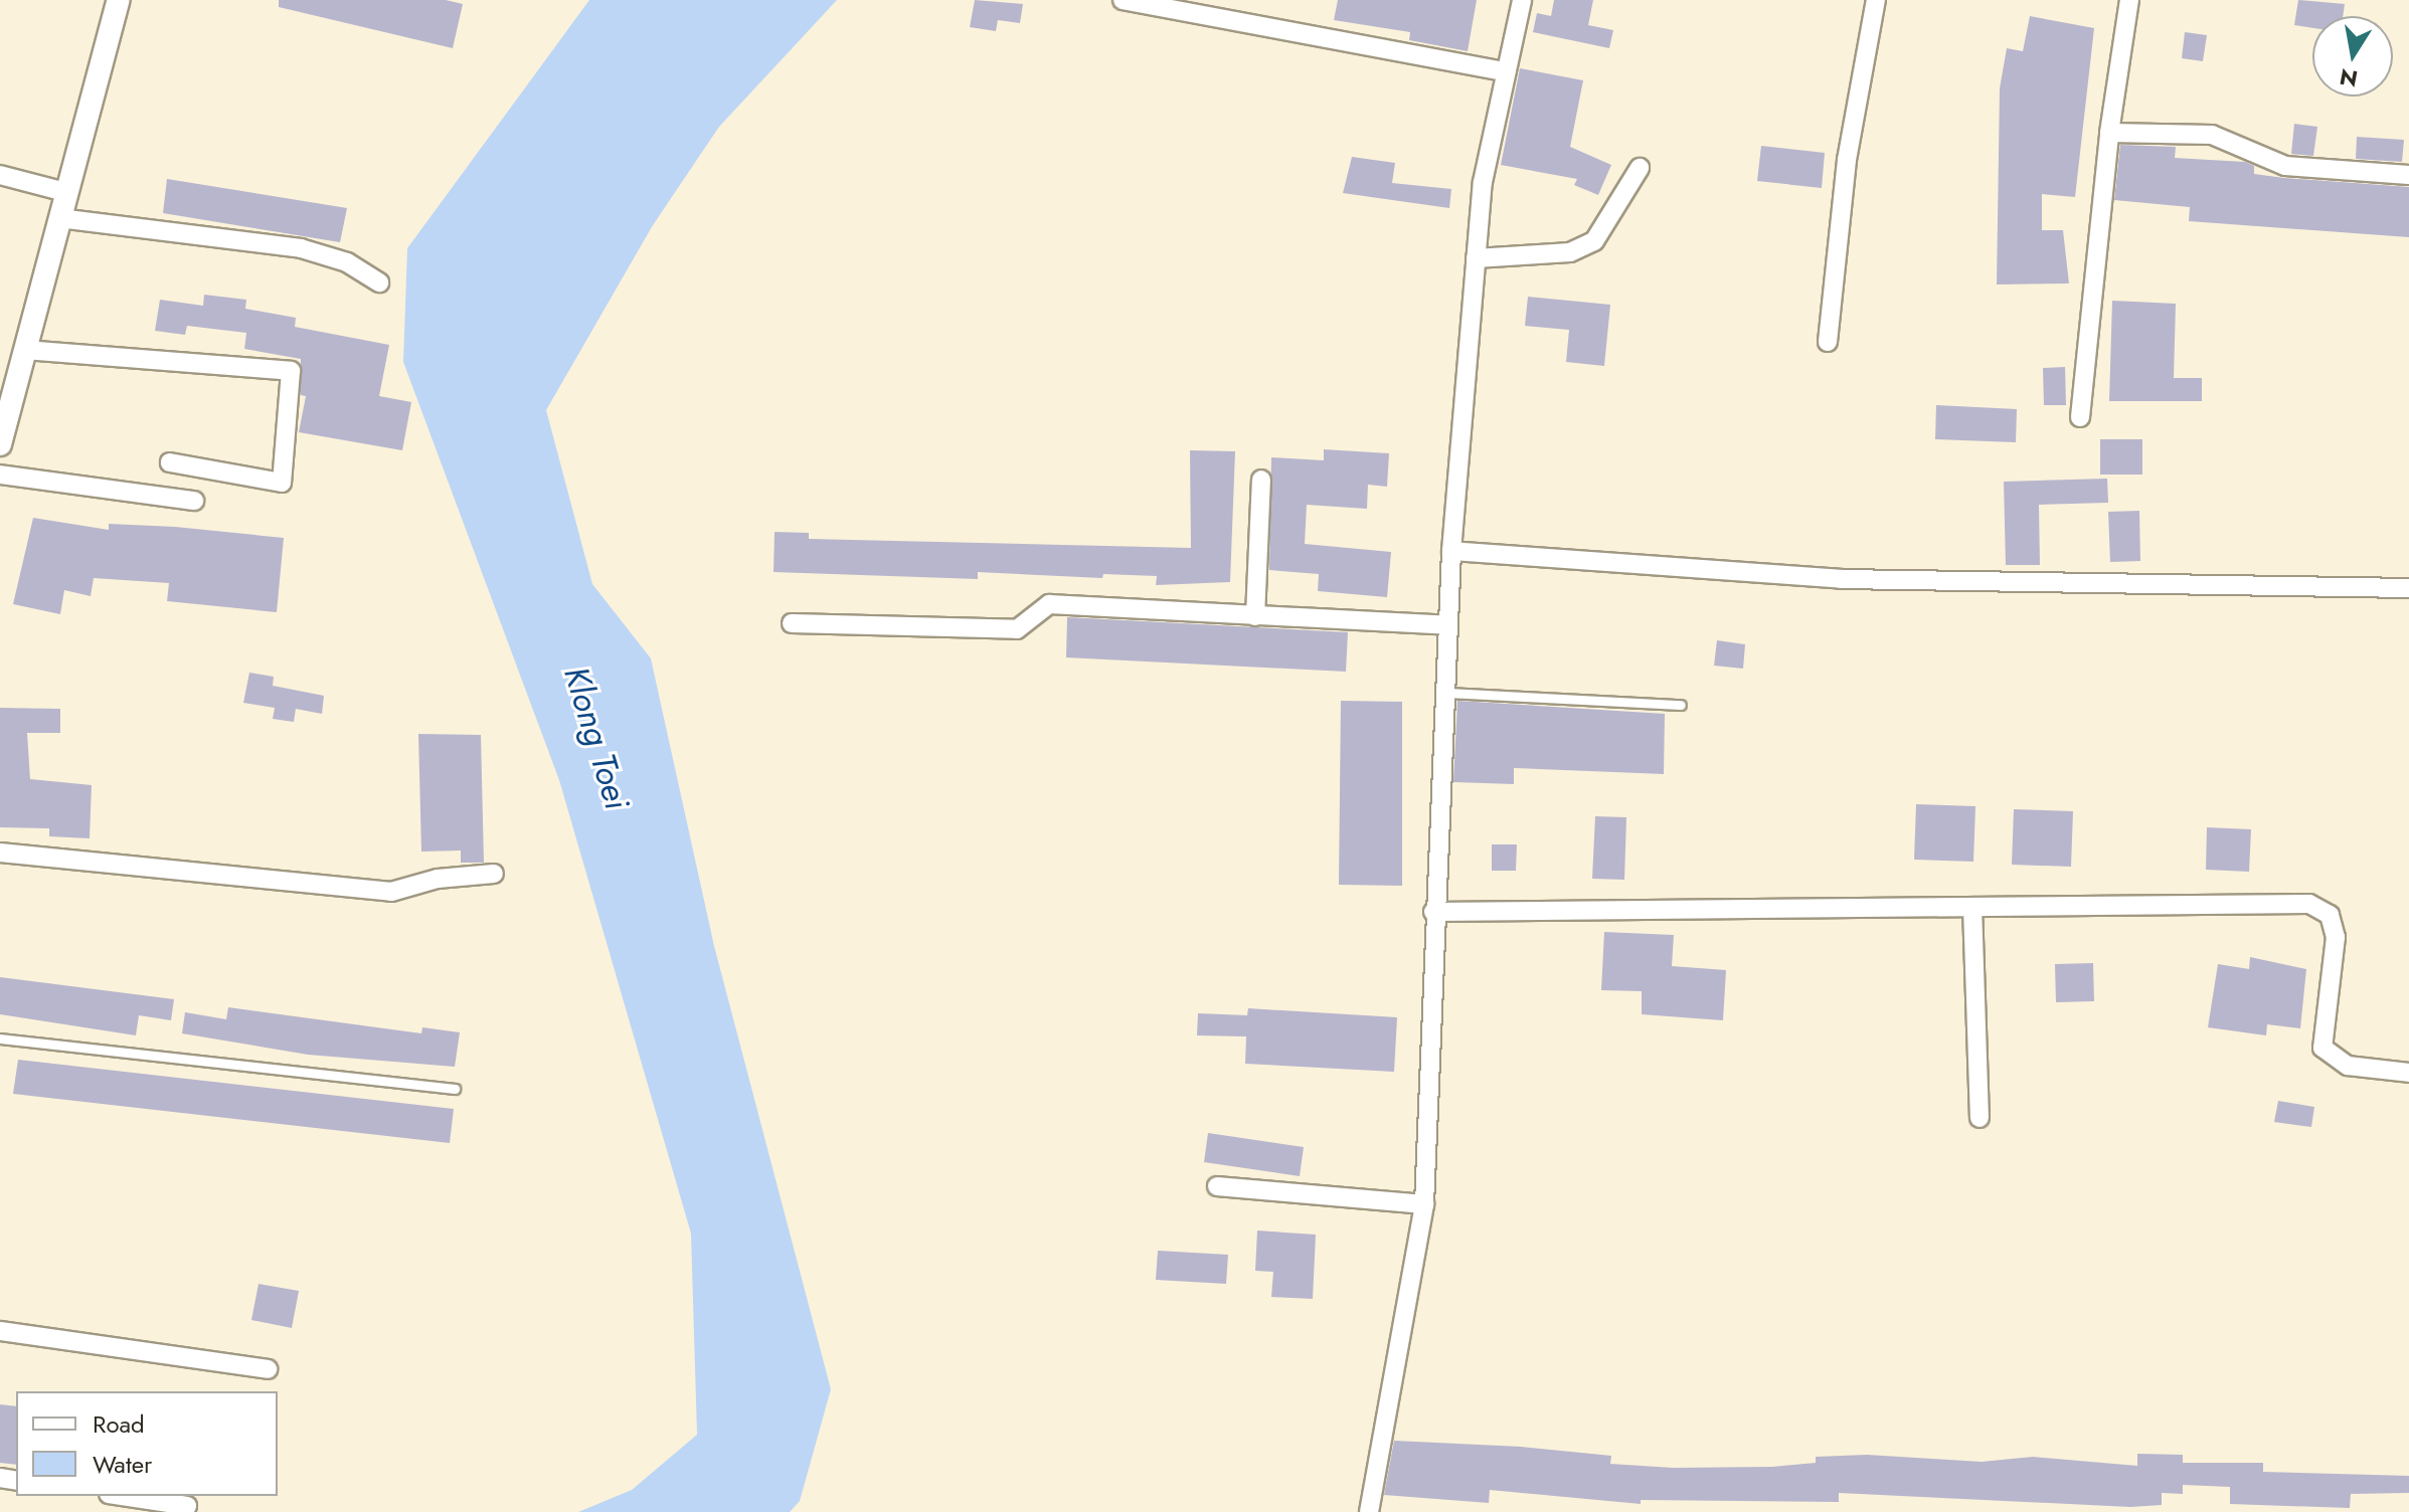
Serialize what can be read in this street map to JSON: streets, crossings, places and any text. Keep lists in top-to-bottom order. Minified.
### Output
{"water":["Klong Toei"],"legend":["Road","Water"],"north":"bottom"}
